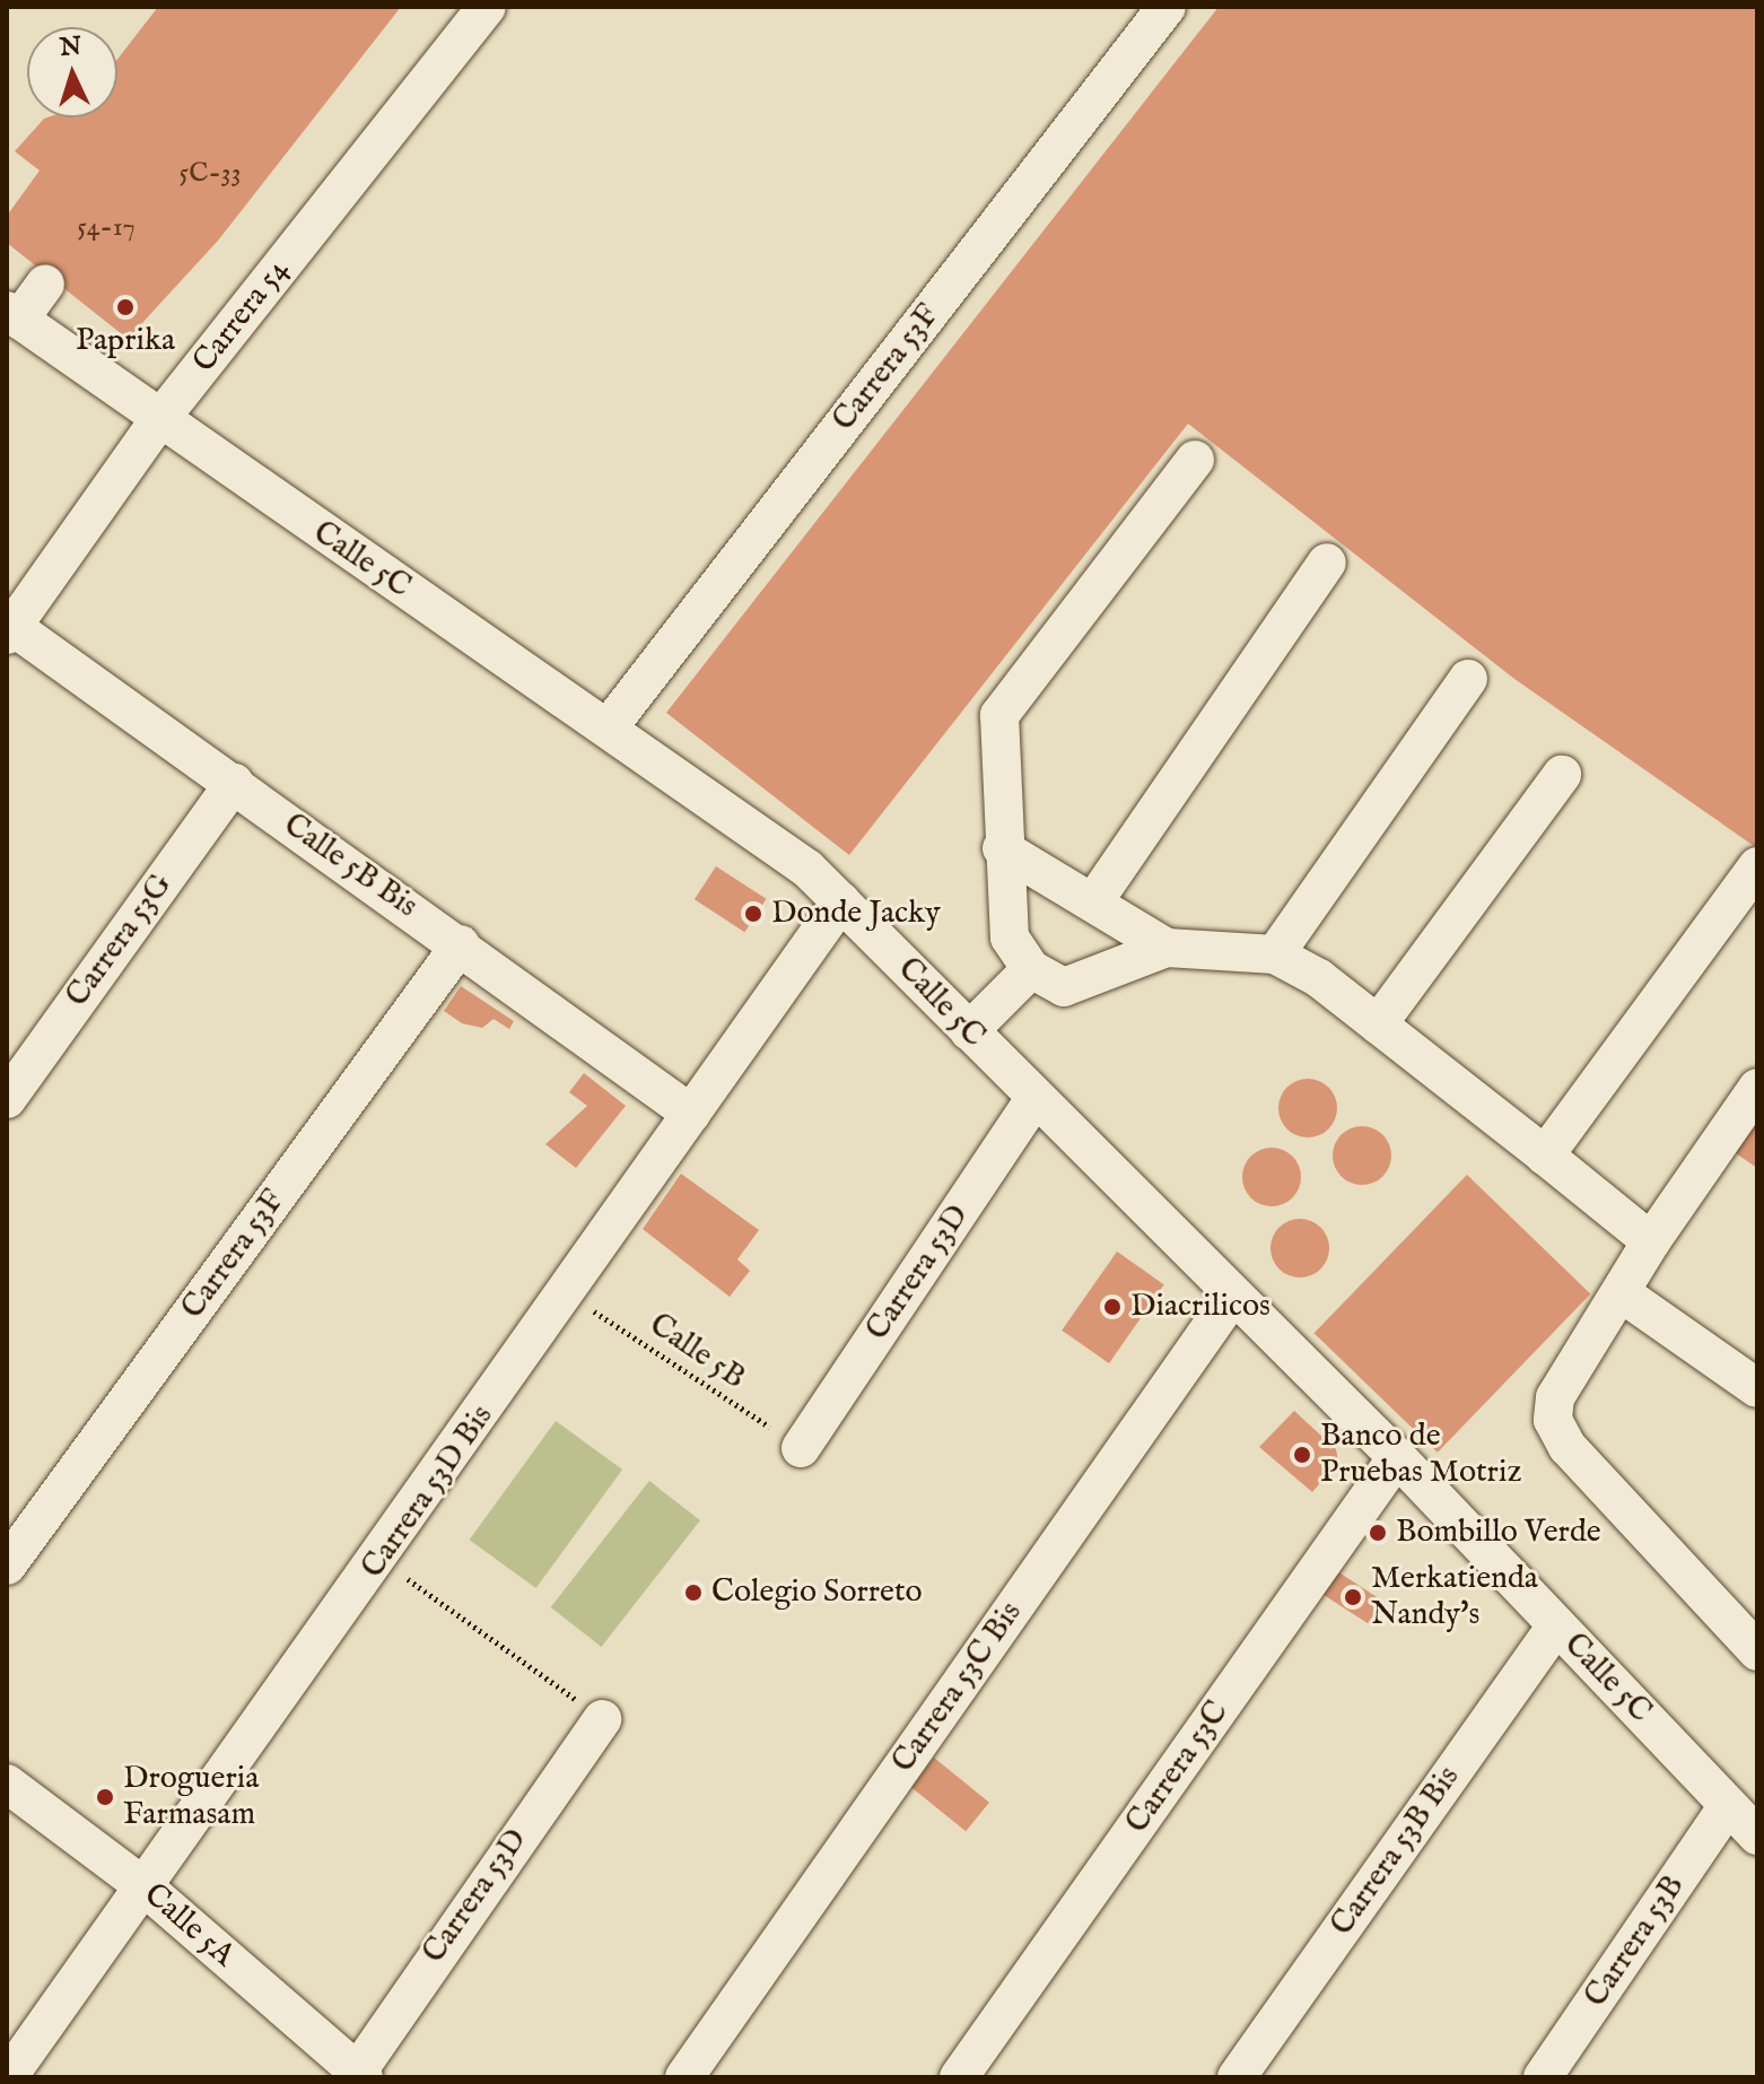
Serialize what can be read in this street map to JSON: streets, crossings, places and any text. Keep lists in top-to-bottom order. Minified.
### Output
{"streets":{"street":["Carrera 54","Carrera 53F","Calle 5C","Calle 5B Bis","Carrera 53G","Carrera 53D","Carrera 53D Bis","Carrera 53C Bis","Carrera 53C","Carrera 53B Bis","Calle 5A","Carrera 53B"],"path":["Calle 5B"]},"crossings":[["Carrera 54","Calle 5C"],["Carrera 54","Calle 5B Bis"],["Carrera 53F","Calle 5C"],["Carrera 53F","Calle 5B Bis"],["Calle 5C","Carrera 53D"],["Calle 5C","Carrera 53D Bis"],["Calle 5C","Carrera 53C Bis"],["Calle 5C","Carrera 53C"],["Calle 5C","Carrera 53B Bis"],["Calle 5C","Carrera 53B"],["Calle 5B Bis","Carrera 53G"],["Calle 5B Bis","Carrera 53D Bis"],["Carrera 53D","Calle 5B"],["Carrera 53D","Calle 5A"],["Calle 5B","Carrera 53D Bis"],["Carrera 53D Bis","Calle 5A"]],"places":["Paprika","Donde Jacky","Diacrilicos","Banco de Pruebas Motriz","Bombillo Verde","Colegio Sorreto","Merkatienda Nandy's","Drogueria Farmasam"],"house_numbers":["5C-33","54-17"],"north":"top"}
